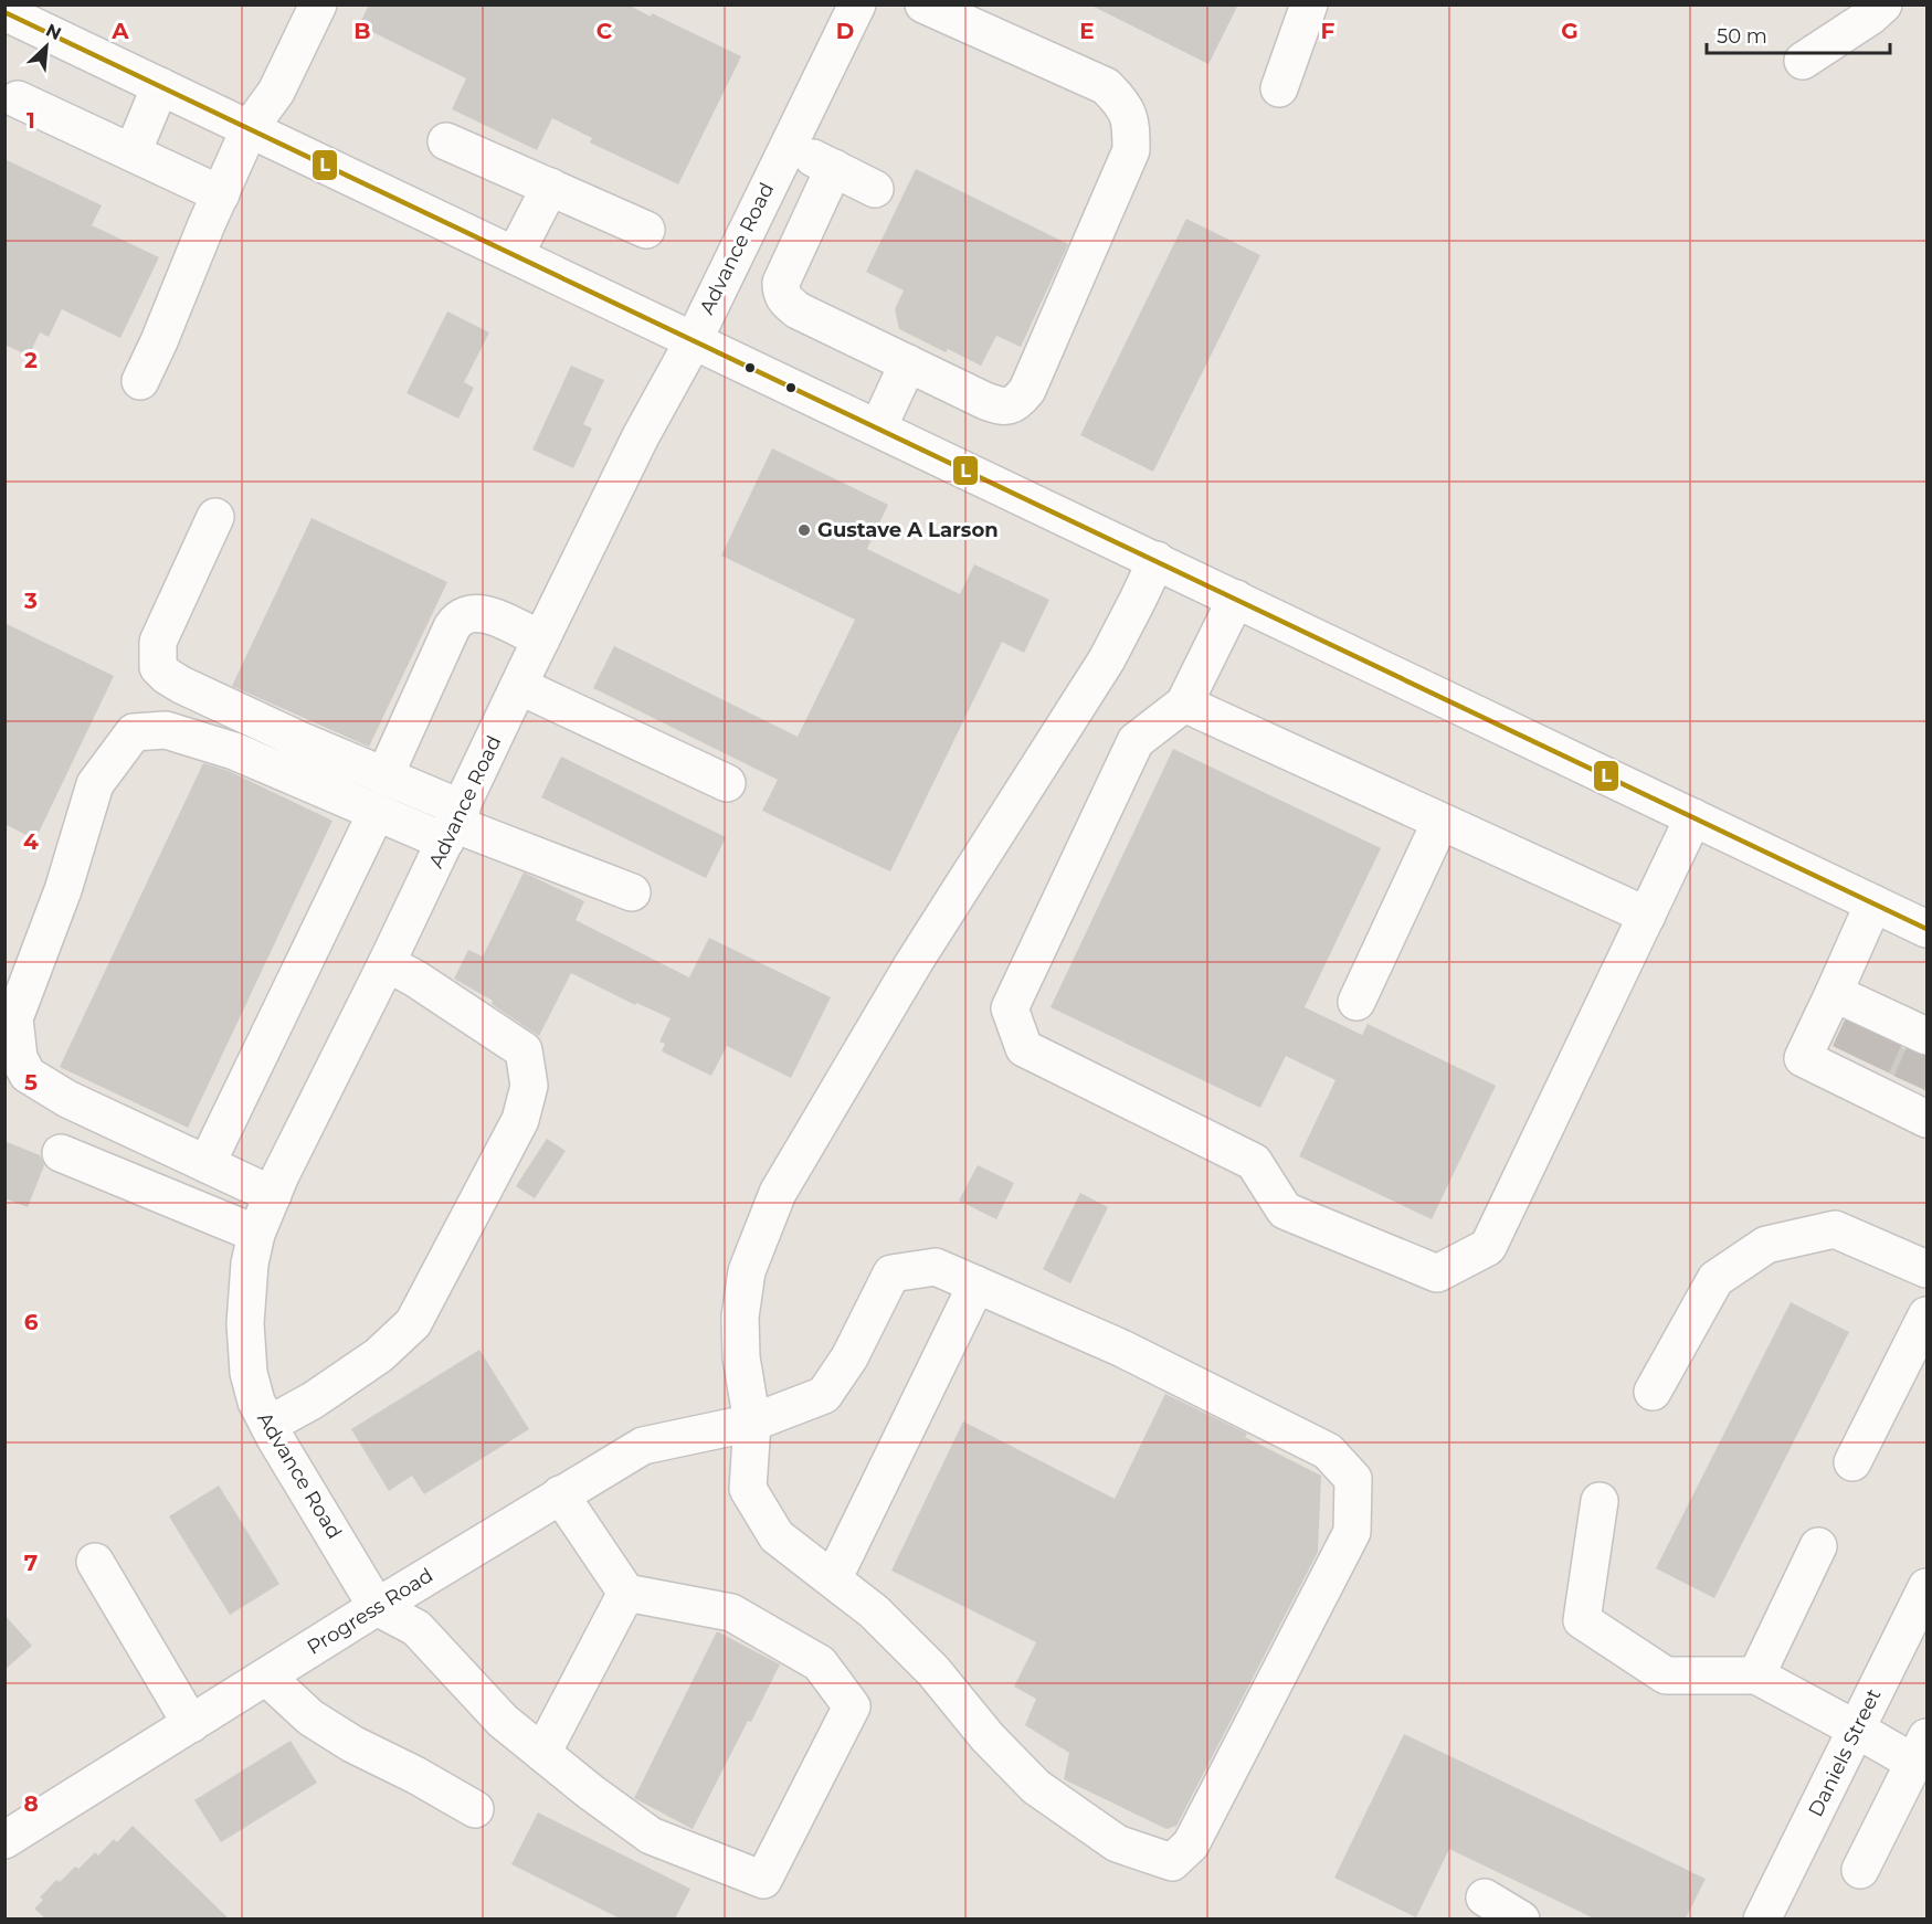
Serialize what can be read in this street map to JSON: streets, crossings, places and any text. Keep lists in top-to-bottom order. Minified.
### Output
{"streets":{"street":["Advance Road","Progress Road","Daniels Street"]},"crossings":[["Advance Road","Progress Road"]],"places":["Gustave A Larson"],"lines":["transit line L"],"scale_bar":"50 m","north":"top right","grid":{"columns":["A","B","C","D","E","F","G"],"rows":["1","2","3","4","5","6","7","8"]}}
